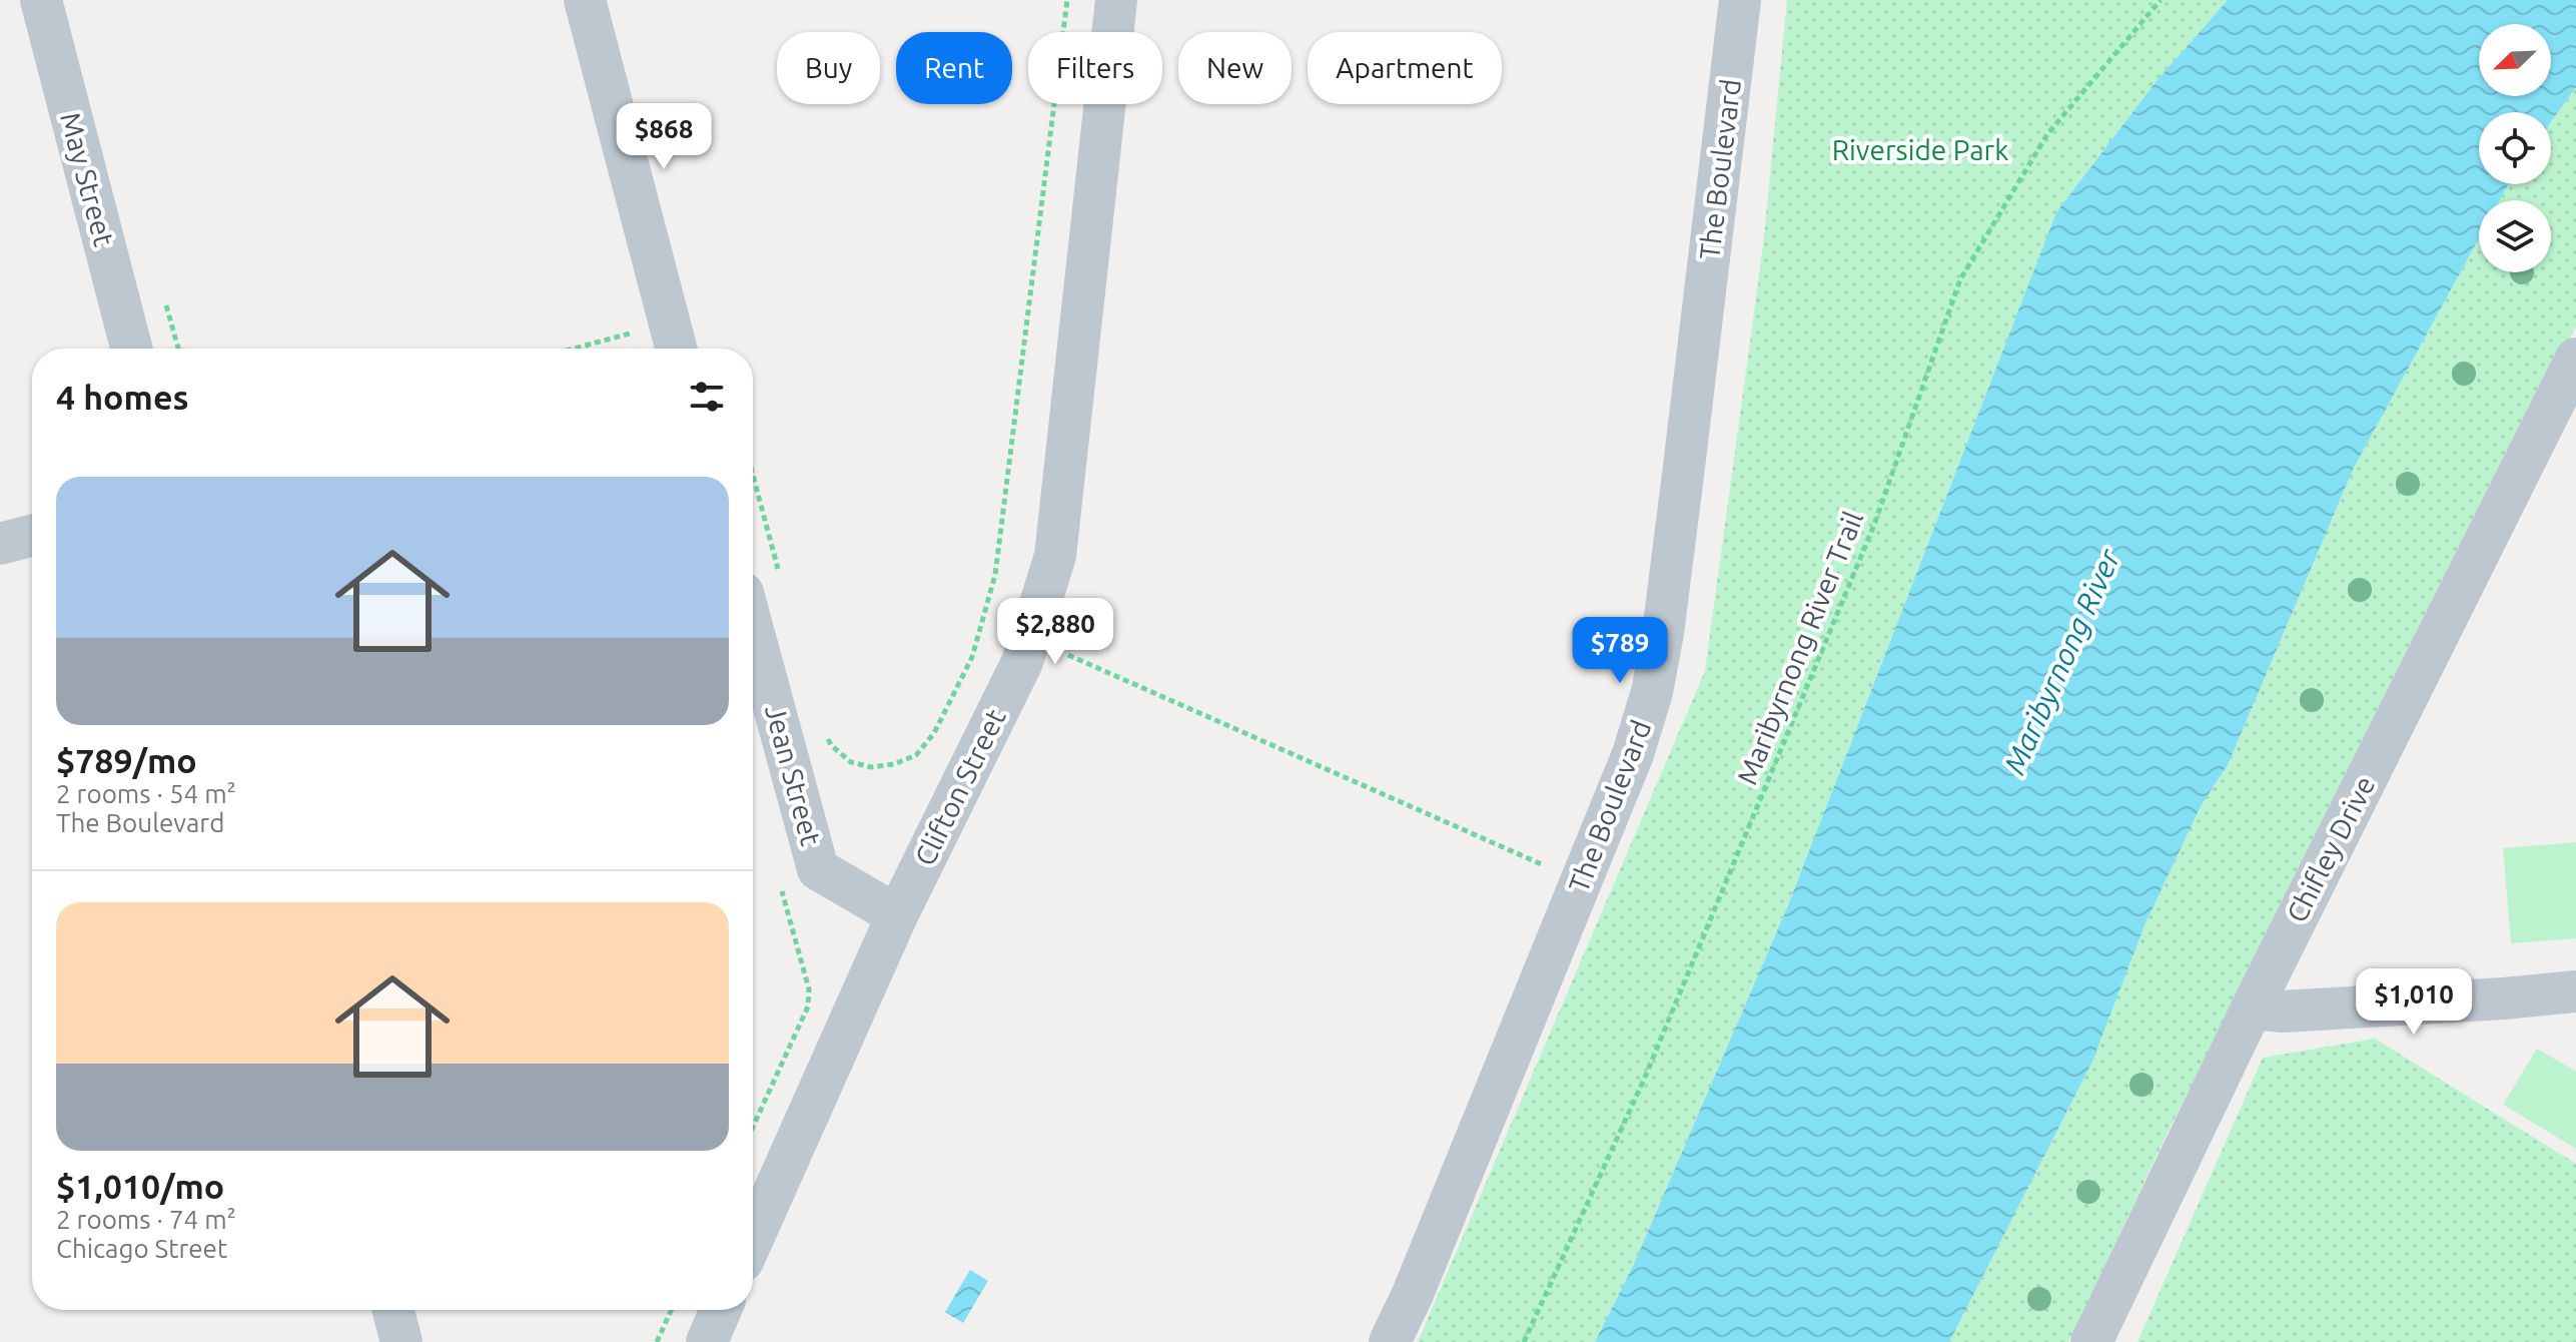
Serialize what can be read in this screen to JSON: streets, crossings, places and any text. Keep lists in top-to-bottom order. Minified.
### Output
{"streets":{"street":["The Boulevard","May Street","Jean Street","Clifton Street","Chifley Drive"],"path":["Maribyrnong River Trail"]},"crossings":[["Jean Street","Clifton Street"]],"water":["Maribyrnong River"],"parks":["Riverside Park"],"north":"bottom left","page":{"chip":["Buy","Rent","Filters","New","Apartment"],"price":["$868","$2,880","$789","$1,010"],"heading":"4 homes","list":[{"name":"$789/mo","note":"2 rooms · 54 m² · The Boulevard"},{"name":"$1,010/mo","note":"2 rooms · 74 m² · Chicago Street"}]}}
